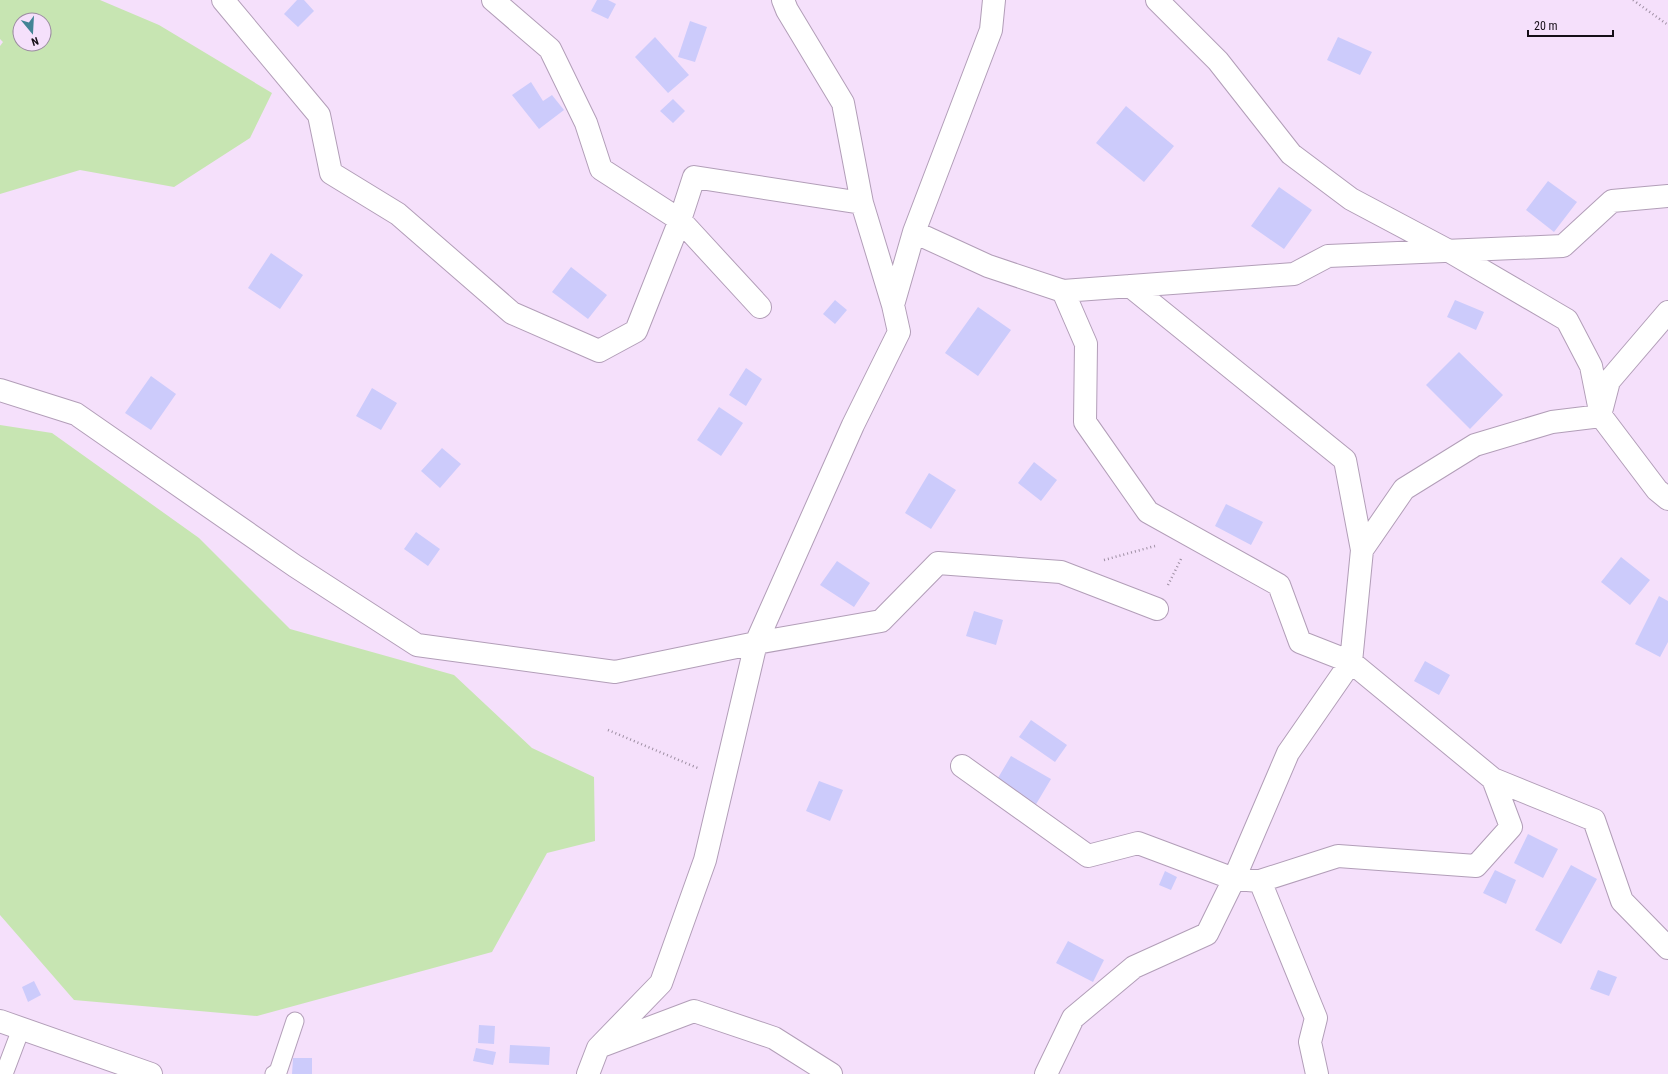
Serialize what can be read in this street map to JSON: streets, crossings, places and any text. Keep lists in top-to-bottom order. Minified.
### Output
{"scale_bar":"20 m","north":"bottom"}
